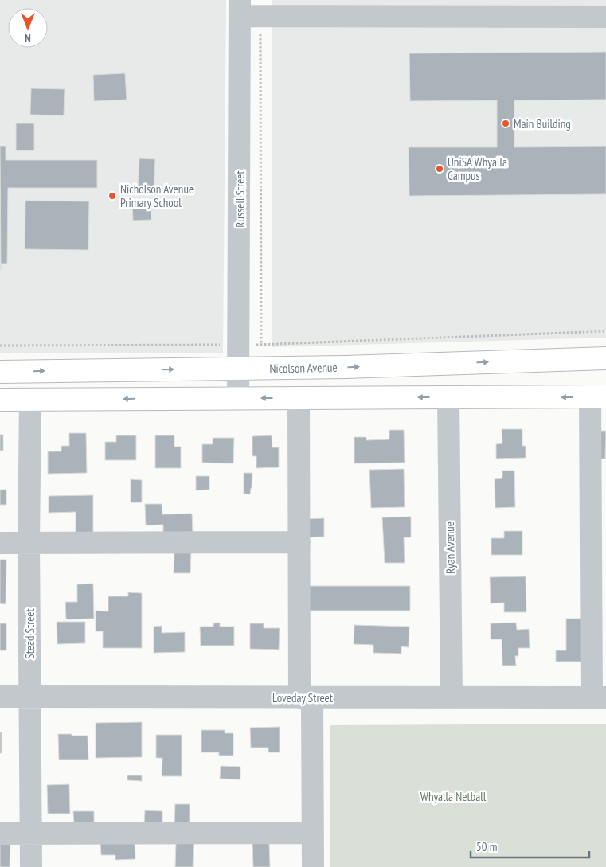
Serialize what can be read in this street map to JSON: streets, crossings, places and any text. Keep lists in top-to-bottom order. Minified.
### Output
{"streets":{"main road":["Nicolson Avenue"],"street":["Russell Street","Ryan Avenue","Stead Street","Loveday Street"]},"crossings":[["Russell Street","Nicolson Avenue"],["Ryan Avenue","Loveday Street"],["Stead Street","Loveday Street"]],"parks":["Whyalla Netball"],"places":["Main Building","UniSA Whyalla Campus","Nicholson Avenue Primary School"],"scale_bar":"50 m","north":"bottom"}
